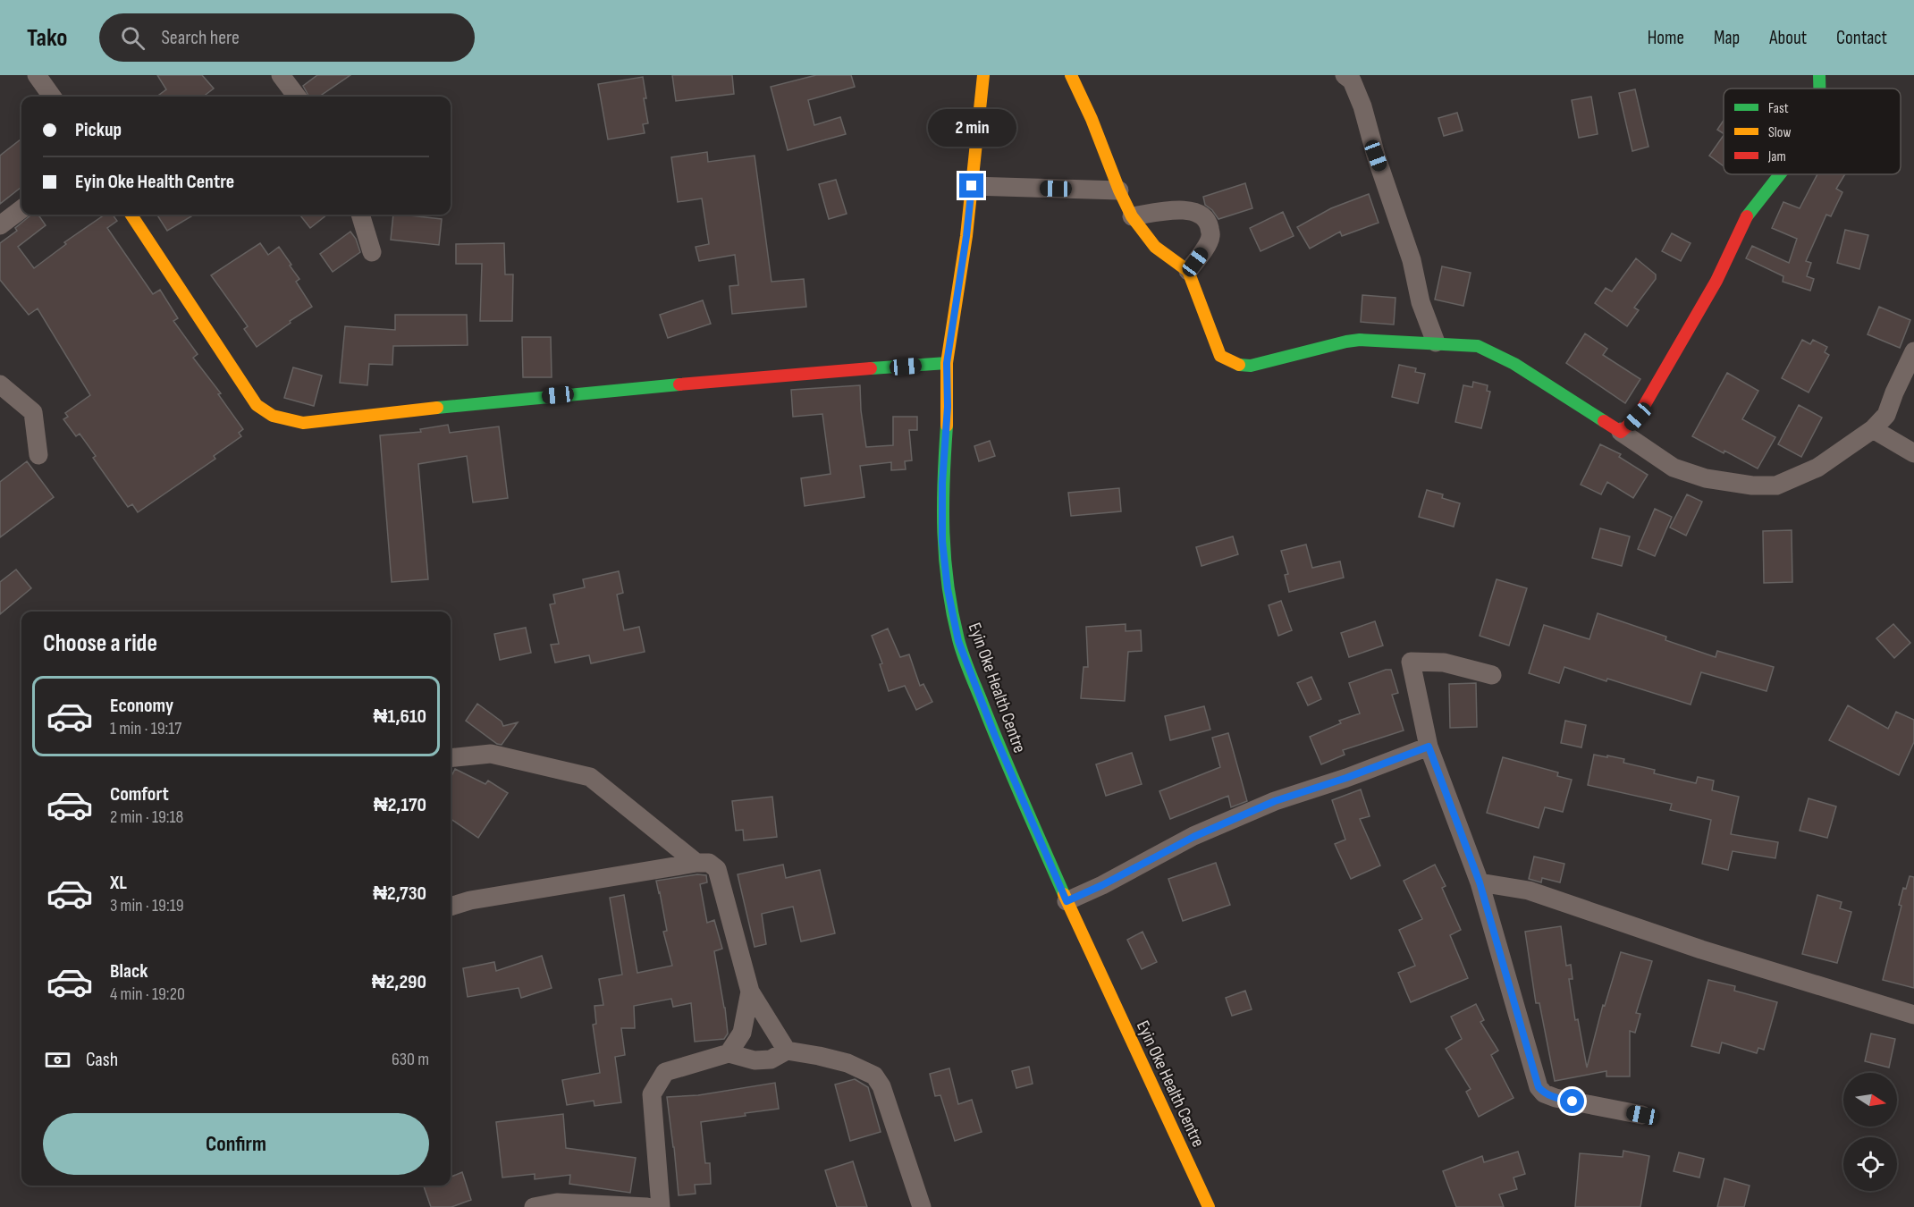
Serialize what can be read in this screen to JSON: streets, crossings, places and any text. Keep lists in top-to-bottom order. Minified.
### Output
{"streets":{"street":["Eyin Oke Health Centre"]},"legend":["Fast","Slow","Jam"],"north":"right","page":{"header":"Tako","search":"Search here","nav":["Home","Map","About","Contact"],"banner":["Pickup","Eyin Oke Health Centre"],"bubble":"2 min","heading":"Choose a ride","list":[{"name":"Economy","note":"1 min · 19:17","value":"₦1,610"},{"name":"Comfort","note":"2 min · 19:18","value":"₦2,170"},{"name":"XL","note":"3 min · 19:19","value":"₦2,730"},{"name":"Black","note":"4 min · 19:20","value":"₦2,290"}],"pay":["Cash","630 m"],"buttons":"Confirm"}}
